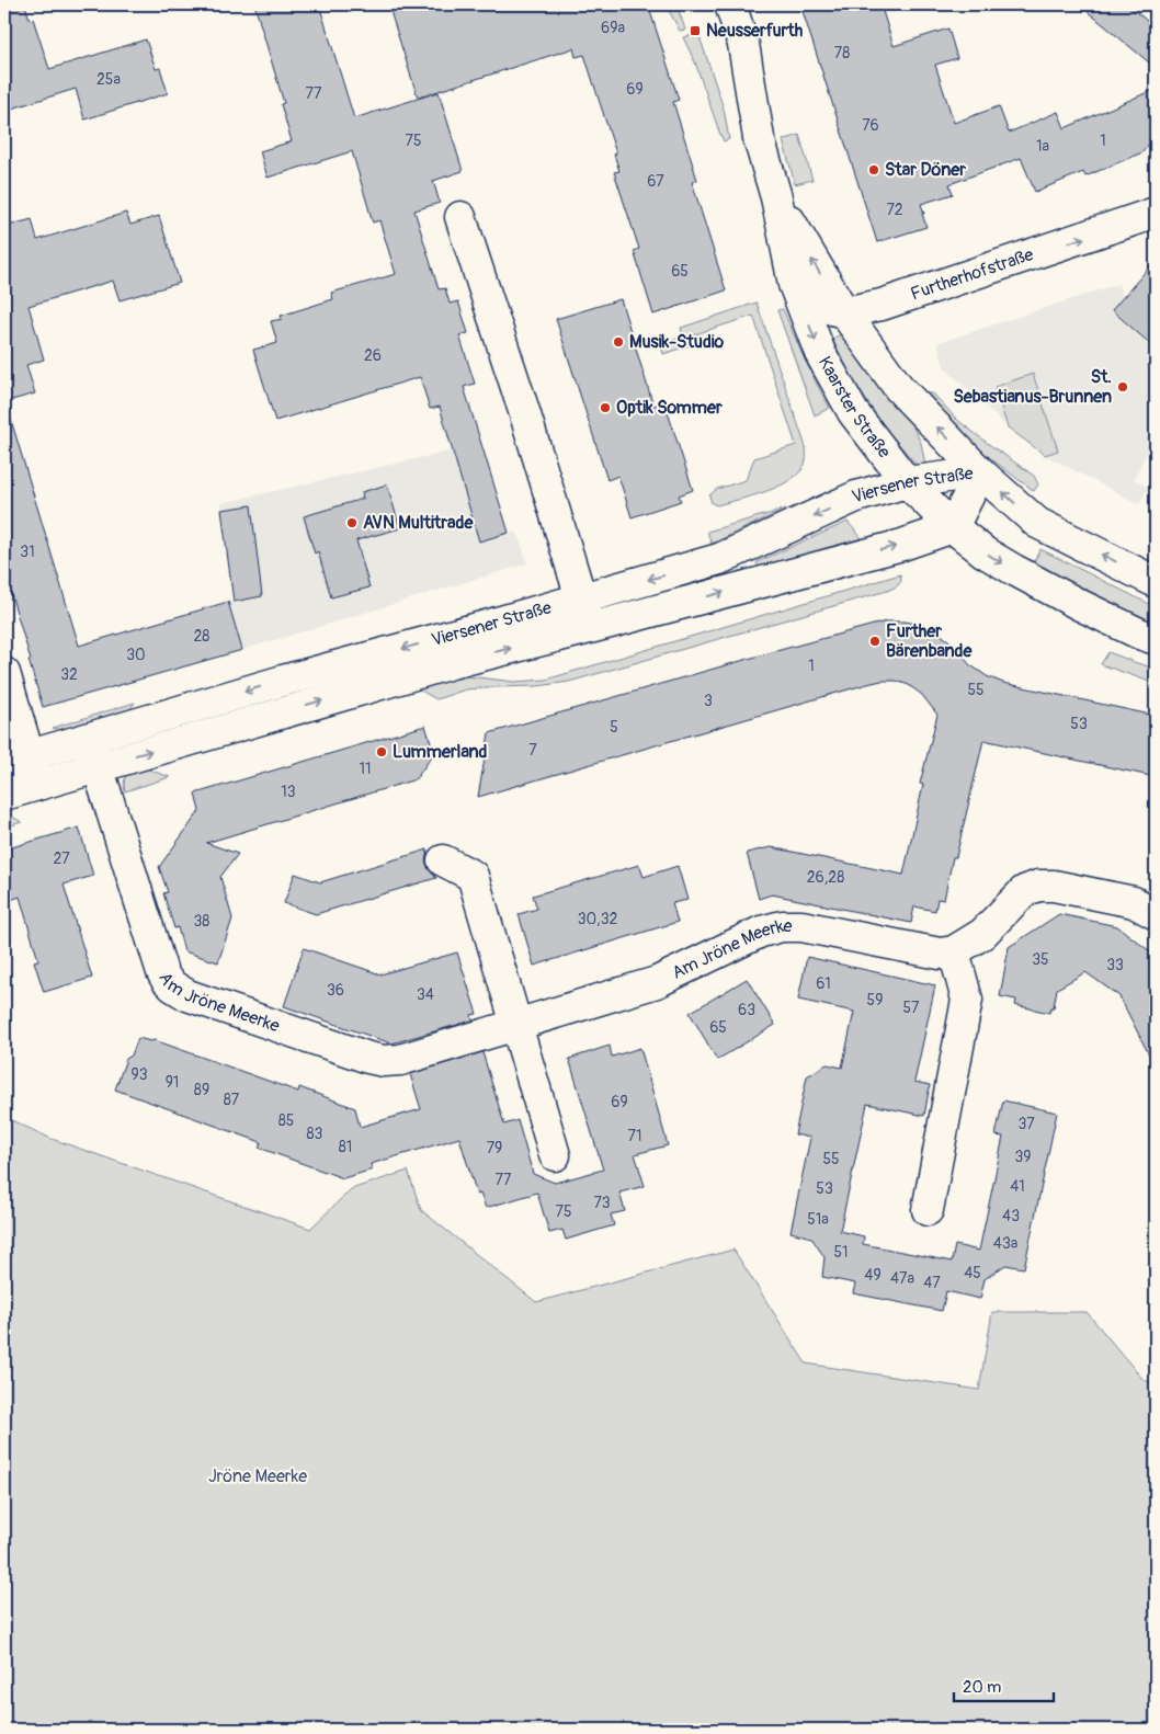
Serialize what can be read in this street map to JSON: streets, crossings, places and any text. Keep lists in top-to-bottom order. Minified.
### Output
{"streets":{"main road":["Furtherhofstraße","Kaarster Straße","Viersener Straße","Am Jröne Meerke"]},"crossings":[["Furtherhofstraße","Kaarster Straße"],["Kaarster Straße","Viersener Straße"],["Viersener Straße","Am Jröne Meerke"]],"one_way":["Furtherhofstraße"],"parks":["Jröne Meerke"],"places":{"transit":["Neusserfurth"],"other":["Star Döner","Musik-Studio","St. Sebastianus-Brunnen","Optik Sommer","AVN Multitrade","Further Bärenbande","Lummerland"]},"house_numbers":["69a","78","25a","69","77","76","75","1","1a","67","72","65","26","31","28","30","1","32","55","3","53","5","7","11","13","27","26,28","30,32","38","35","33","61","36","34","59","57","63","65","93","91","89","87","69","85","37","83","71","81","79","39","55","77","41","53","73","75","43","51a","43a","51","45","49","47a","47"],"scale_bar":"20 m"}
